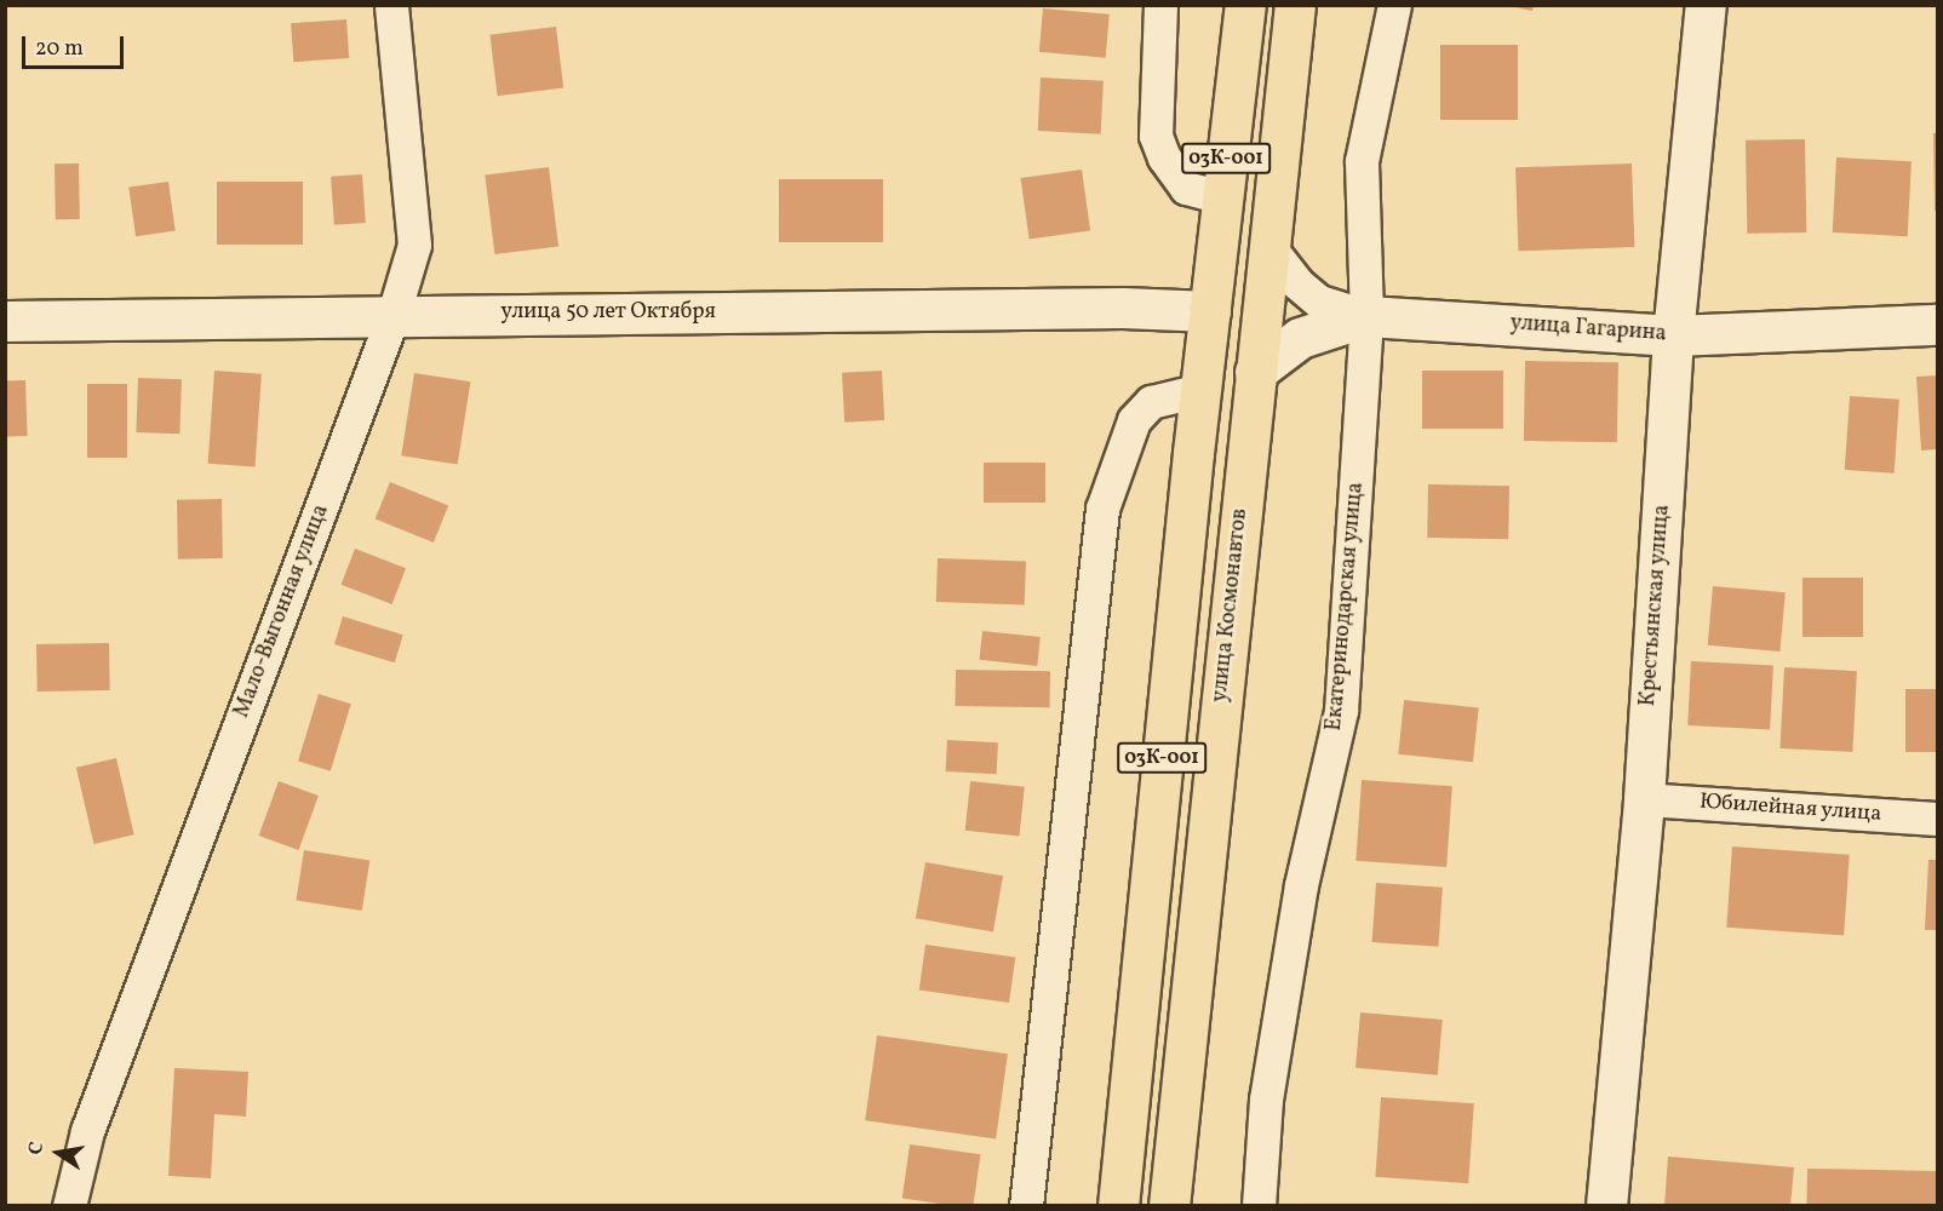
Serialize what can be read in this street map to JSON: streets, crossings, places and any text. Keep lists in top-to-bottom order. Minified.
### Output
{"streets":{"main road":["03К-001","улица 50 лет Октября","улица Гагарина","улица Космонавтов","Крестьянская улица"],"street":["Екатеринодарская улица","Мало-Выгонная улица","Юбилейная улица"]},"crossings":[["03К-001","улица 50 лет Октября"],["улица 50 лет Октября","Мало-Выгонная улица"],["улица Гагарина","улица Космонавтов"],["улица Гагарина","Крестьянская улица"],["улица Гагарина","Екатеринодарская улица"],["Крестьянская улица","Юбилейная улица"]],"scale_bar":"20 m","north":"left"}
